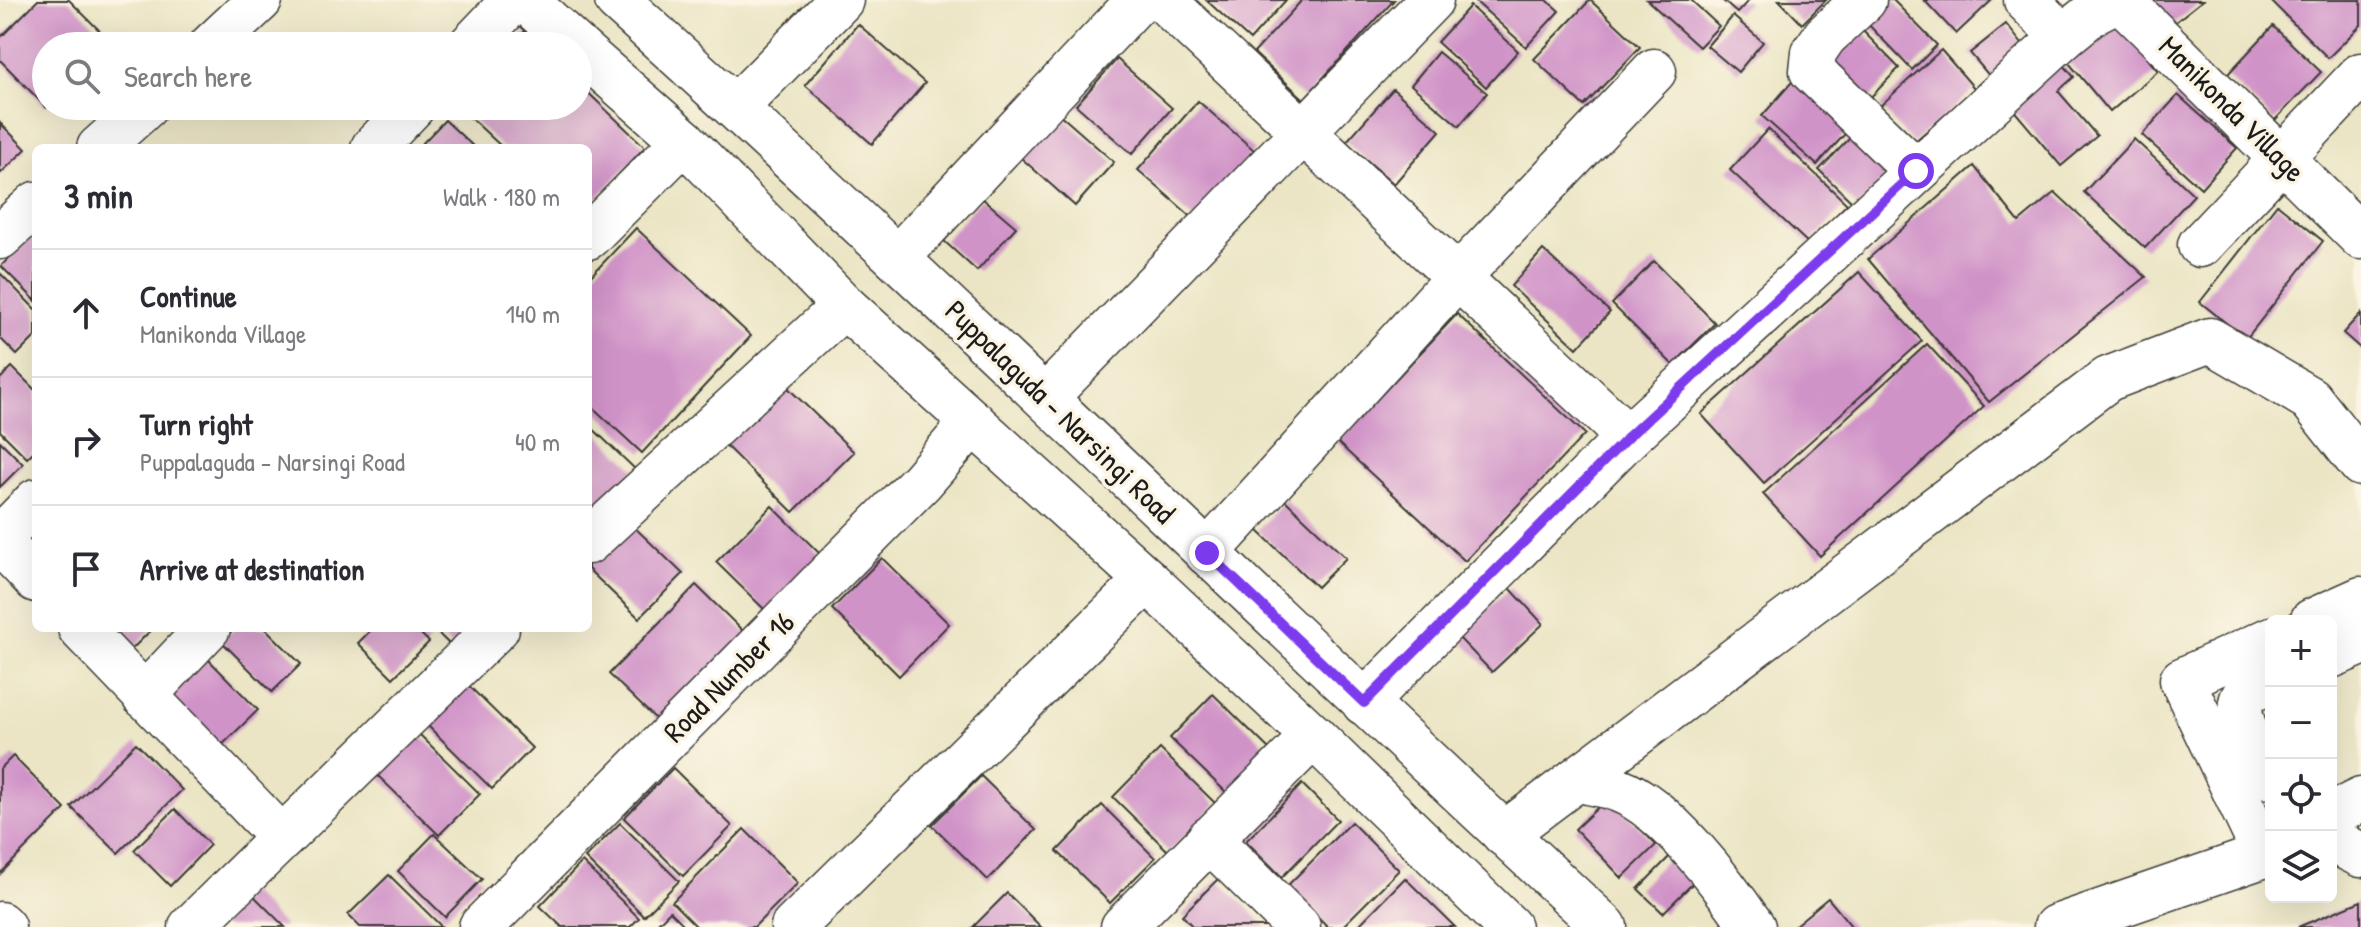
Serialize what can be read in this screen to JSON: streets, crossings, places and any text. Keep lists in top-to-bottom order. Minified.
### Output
{"streets":{"street":["Manikonda Village","Puppalaguda - Narsingi Road","Road Number 16"]},"crossings":[["Manikonda Village","Puppalaguda - Narsingi Road"]],"page":{"search":"Search here","heading":["3 min","Walk · 180 m"],"list":[["Continue","Manikonda Village","140 m"],["Turn right","Puppalaguda - Narsingi Road","40 m"],"Arrive at destination"],"map_buttons":["+","−"]}}
